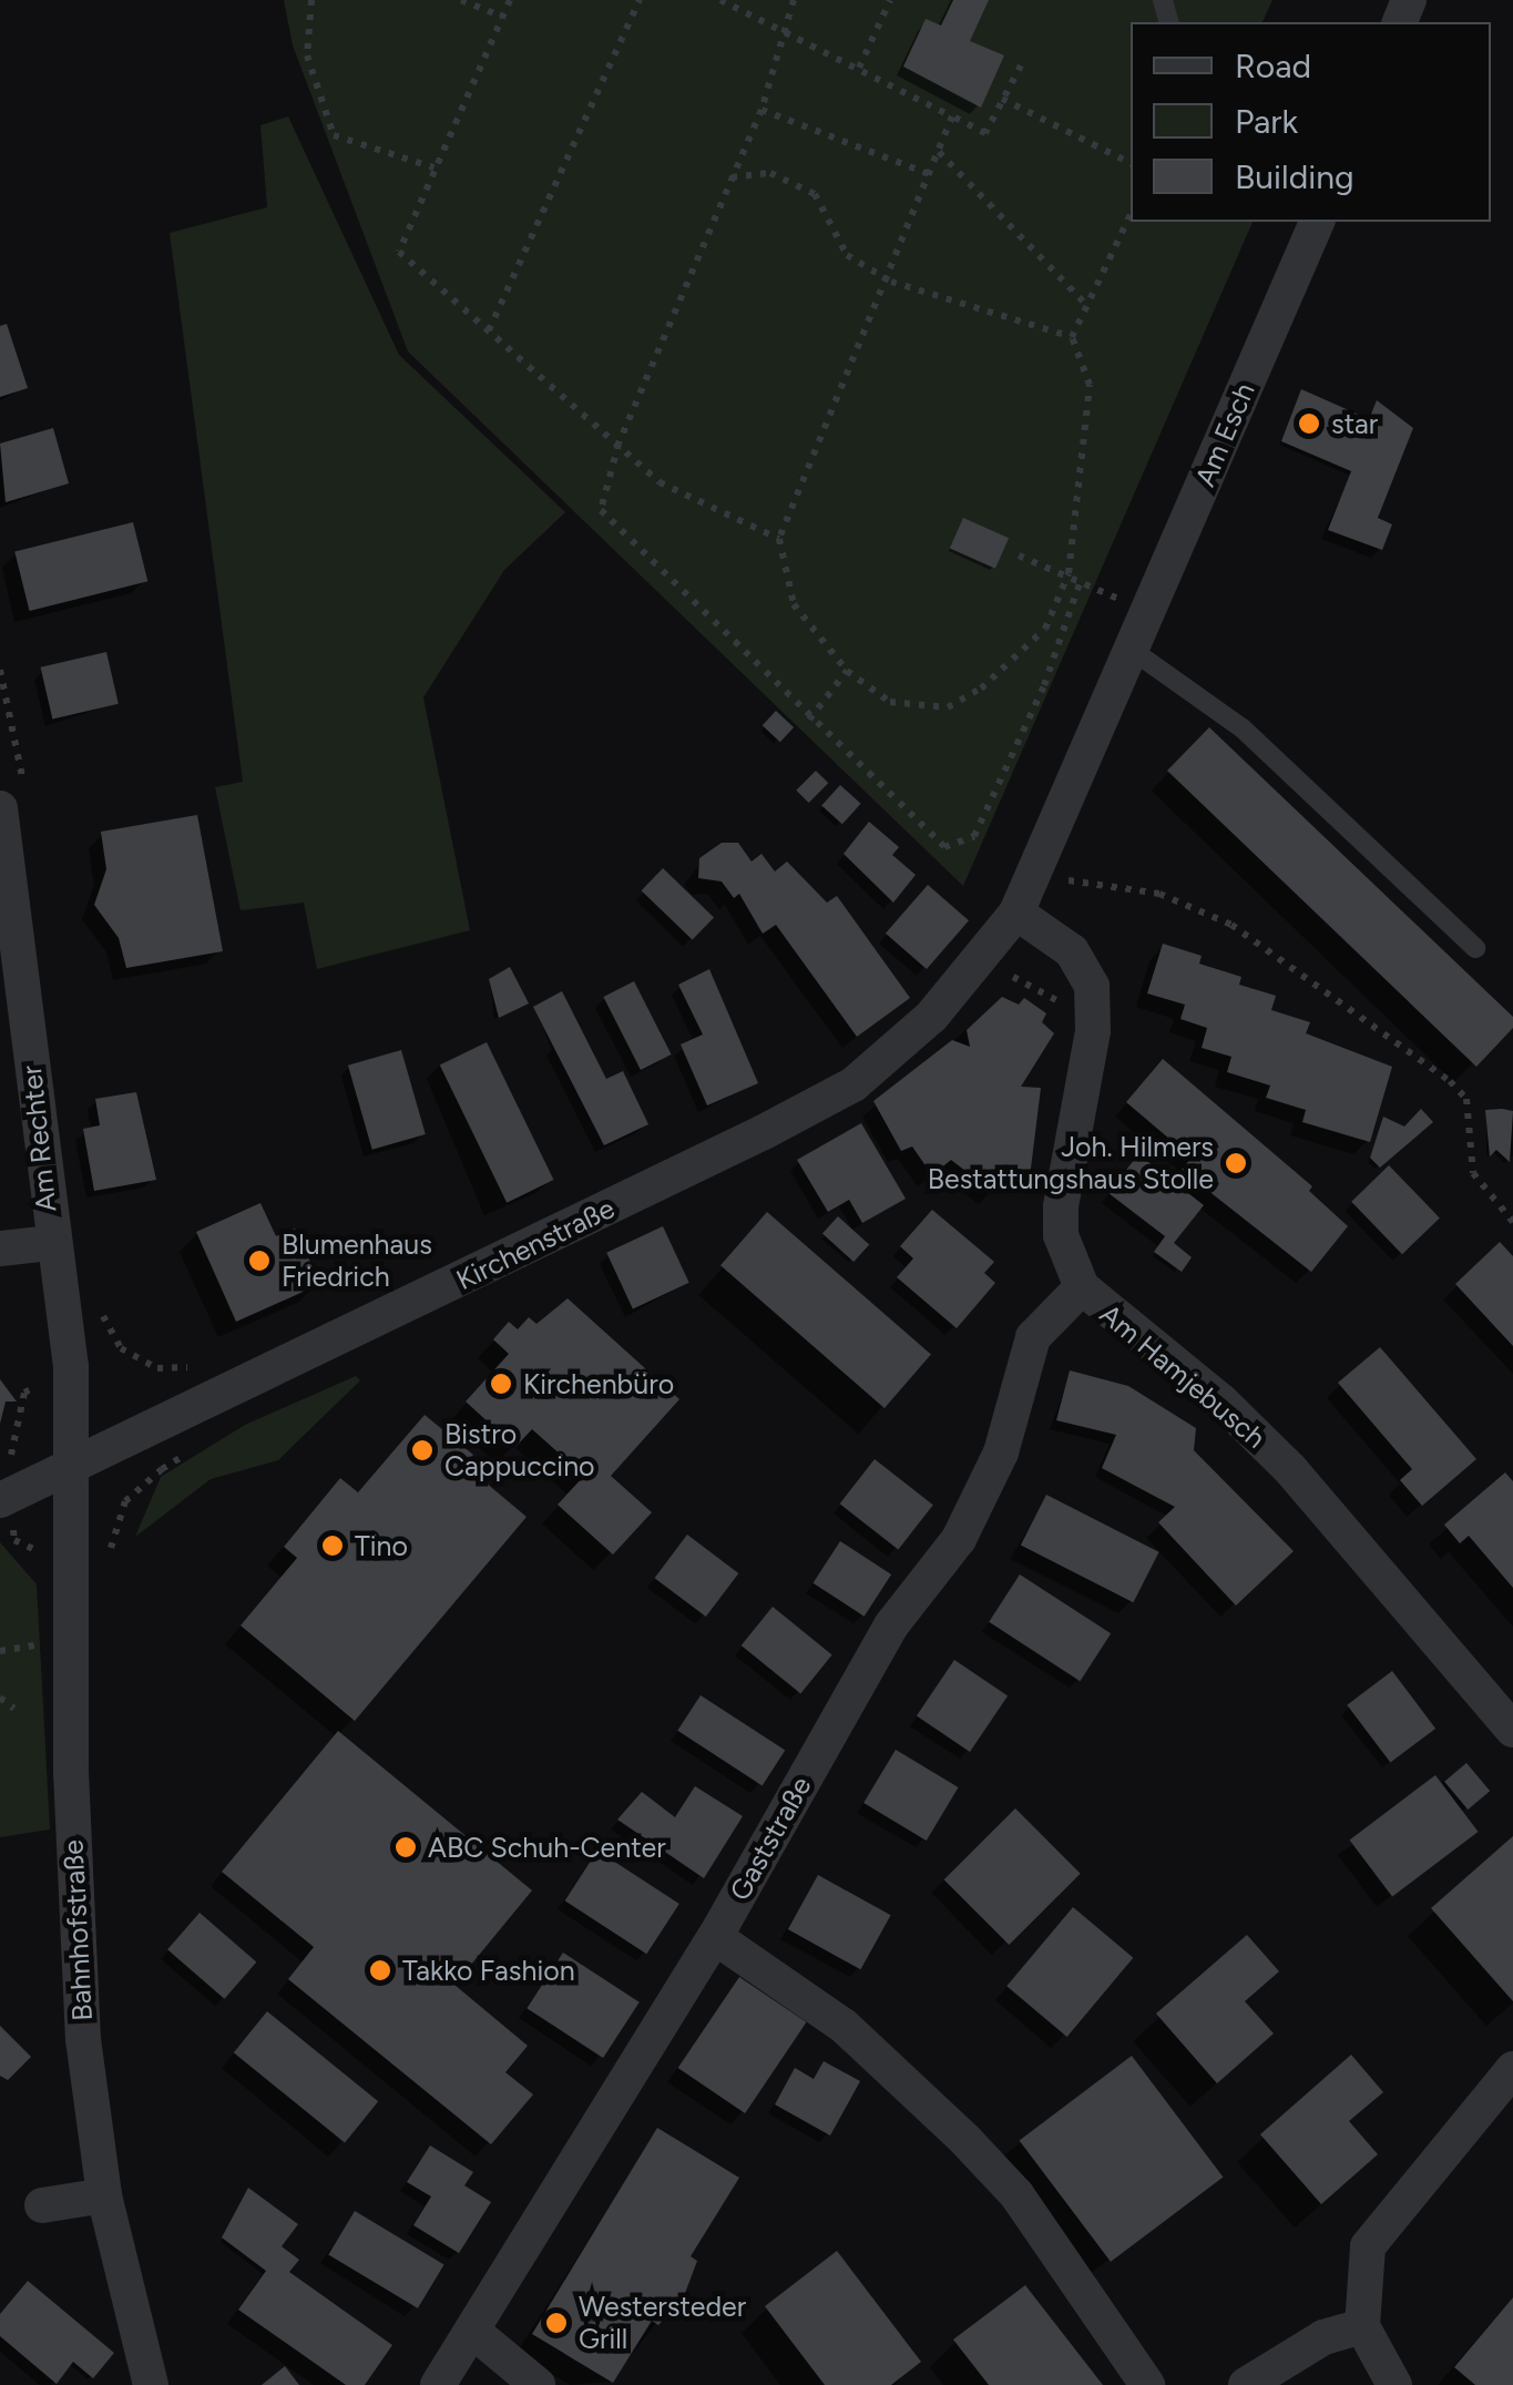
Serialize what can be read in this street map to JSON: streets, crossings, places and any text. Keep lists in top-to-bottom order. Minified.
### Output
{"streets":{"street":["Am Esch","Am Rechter","Kirchenstraße","Am Hamjebusch","Gaststraße","Bahnhofstraße"]},"crossings":[["Am Esch","Kirchenstraße"],["Am Esch","Am Hamjebusch"],["Am Rechter","Kirchenstraße"],["Am Rechter","Bahnhofstraße"],["Kirchenstraße","Am Hamjebusch"],["Kirchenstraße","Bahnhofstraße"],["Am Hamjebusch","Gaststraße"]],"places":["star","Joh. Hilmers Bestattungshaus Stolle","Blumenhaus Friedrich","Kirchenbüro","Bistro Cappuccino","Tino","ABC Schuh-Center","Takko Fashion","Westersteder Grill"],"legend":["Road","Park","Building"]}
